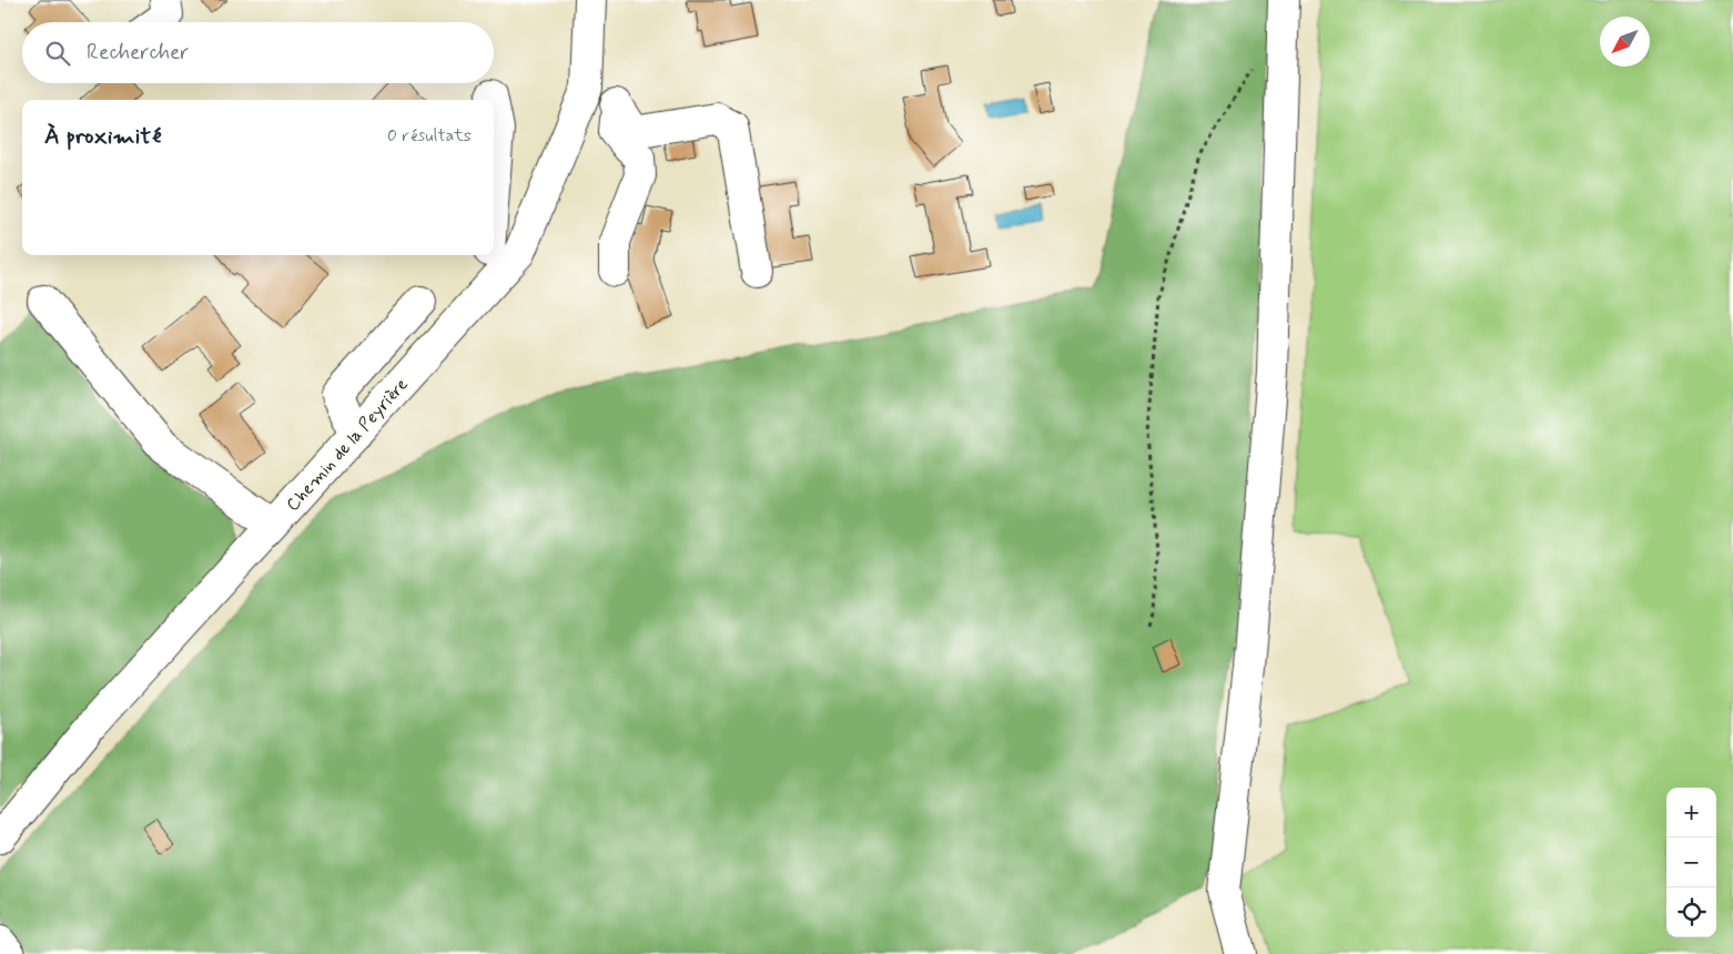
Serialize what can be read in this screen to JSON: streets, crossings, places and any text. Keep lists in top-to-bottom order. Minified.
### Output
{"streets":{"street":["Chemin de la Peyrière"]},"north":"bottom left","page":{"search":"Rechercher","heading":["À proximité","0 résultats"],"map_buttons":["+","−"]}}
